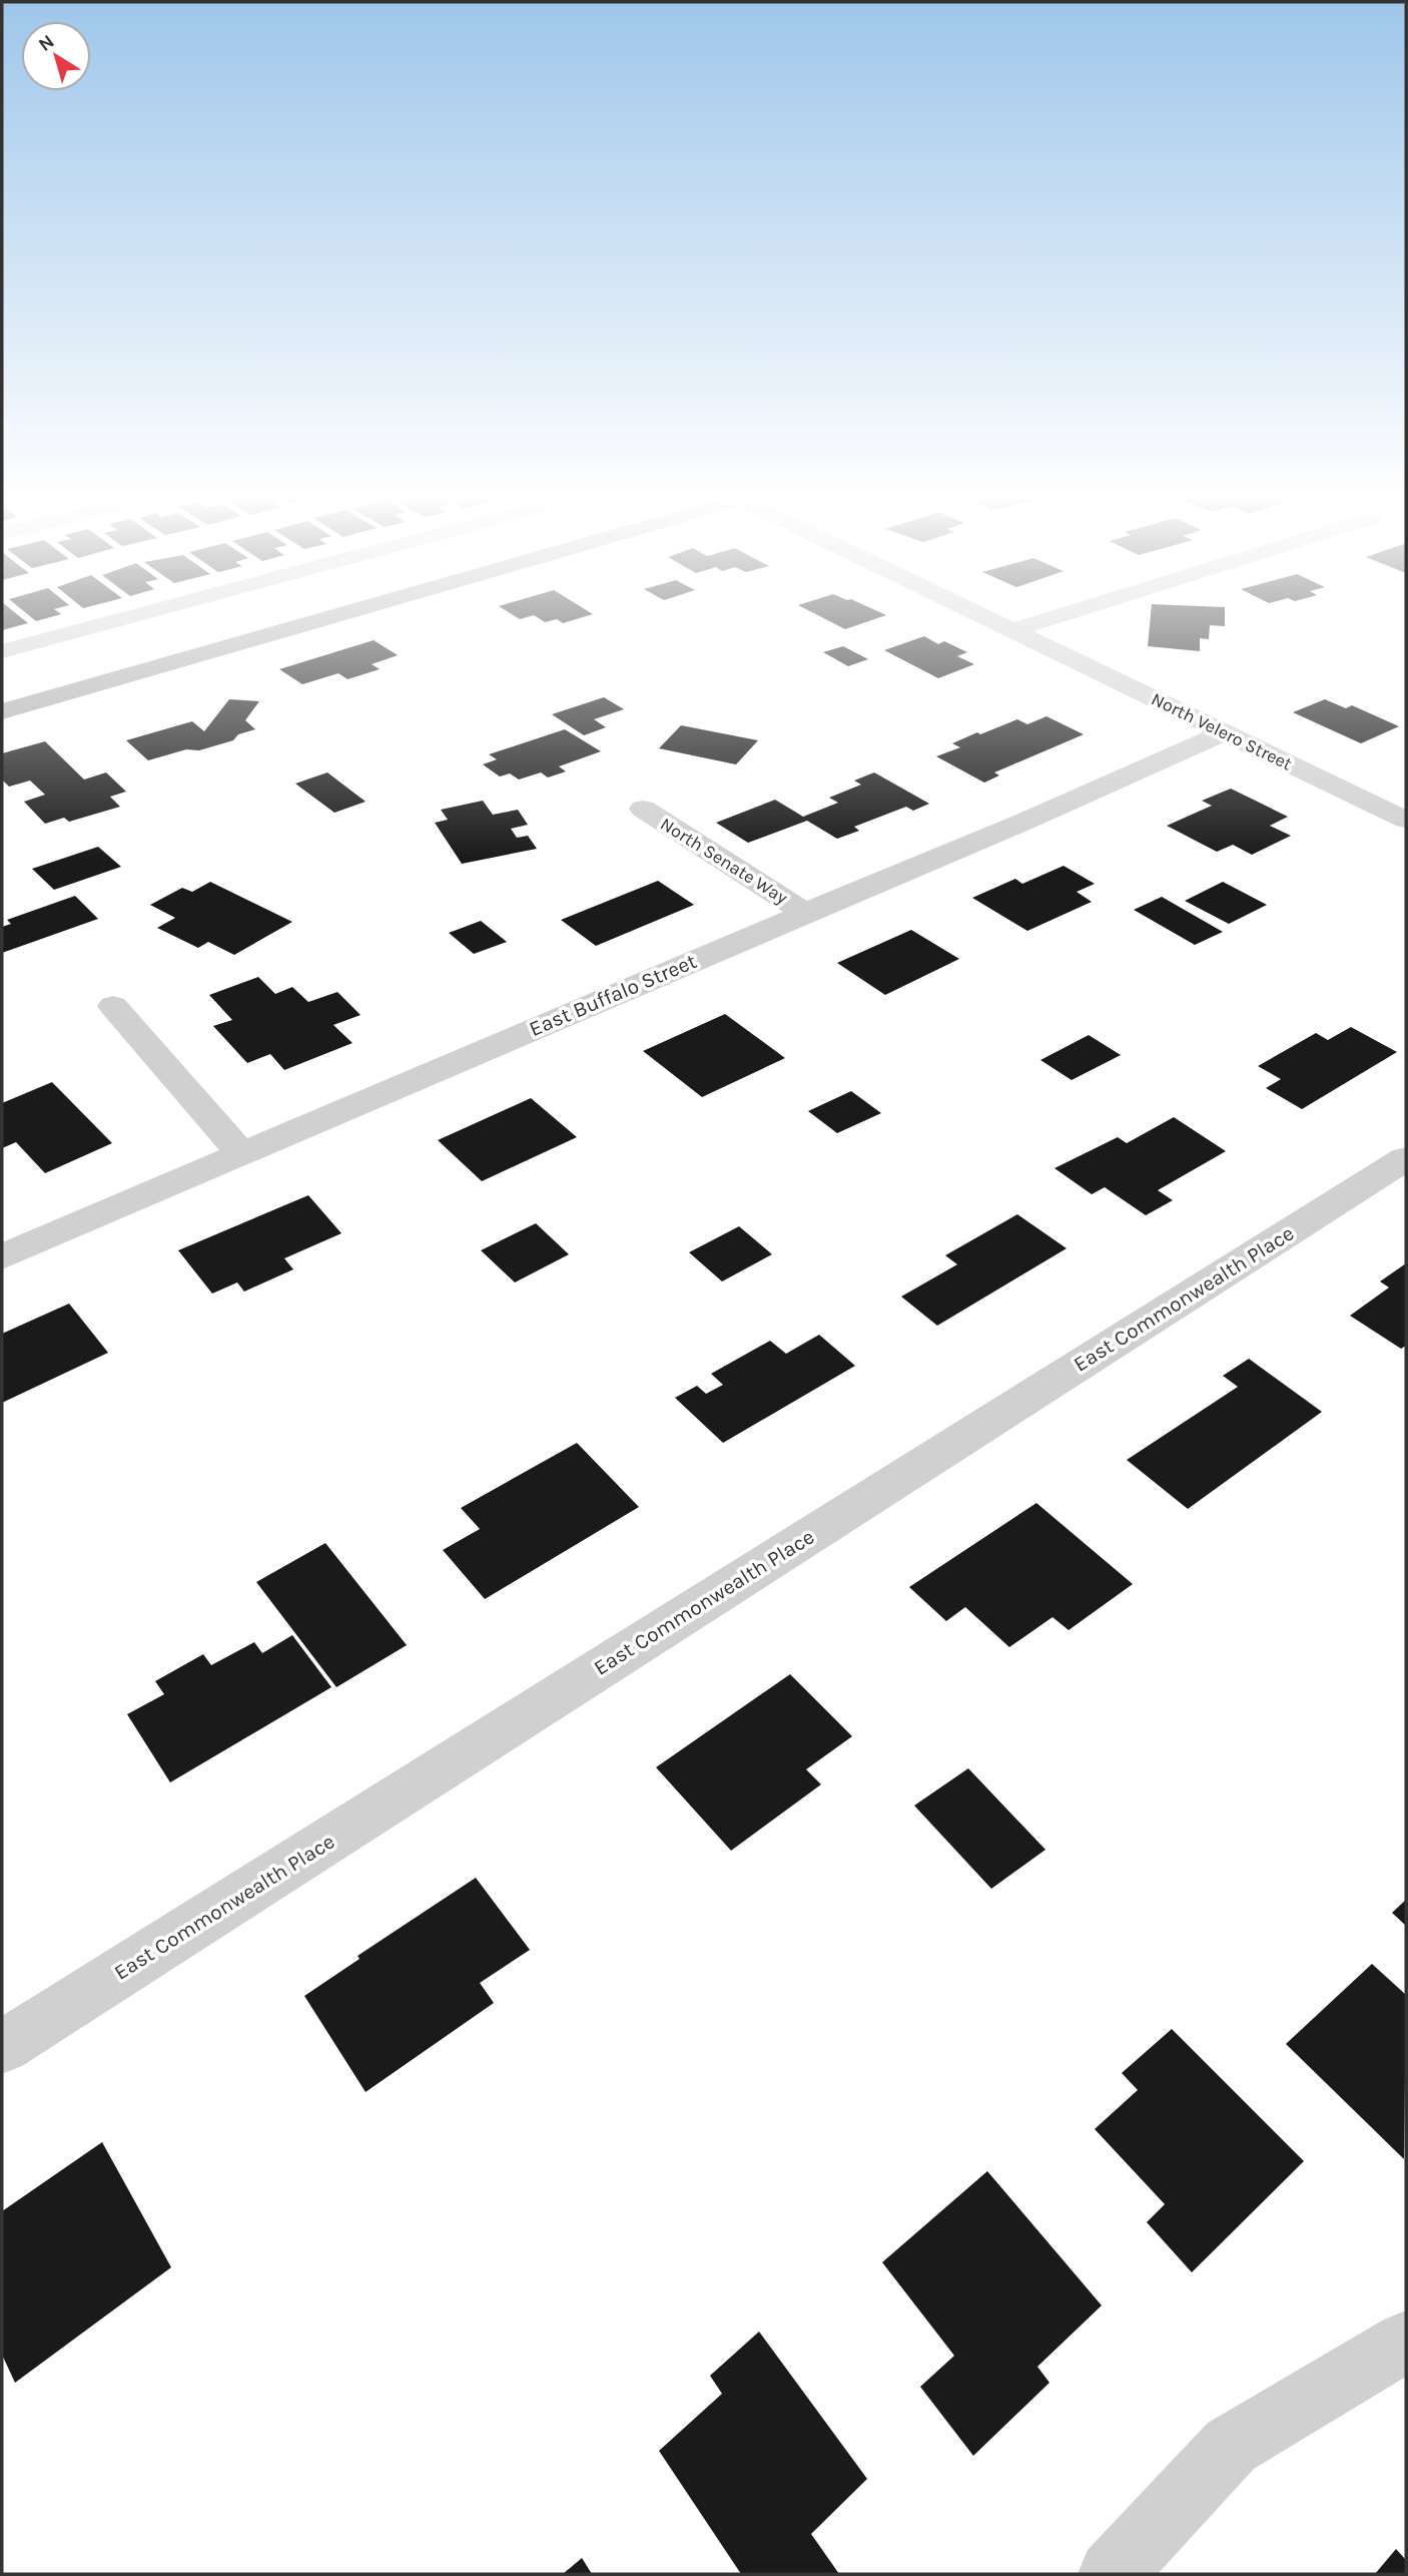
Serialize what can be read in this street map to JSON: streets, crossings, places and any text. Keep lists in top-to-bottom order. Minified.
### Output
{"streets":{"street":["North Velero Street","North Senate Way","East Buffalo Street","East Commonwealth Place"]},"crossings":[["North Velero Street","East Buffalo Street"],["North Senate Way","East Buffalo Street"]],"north":"top left"}
